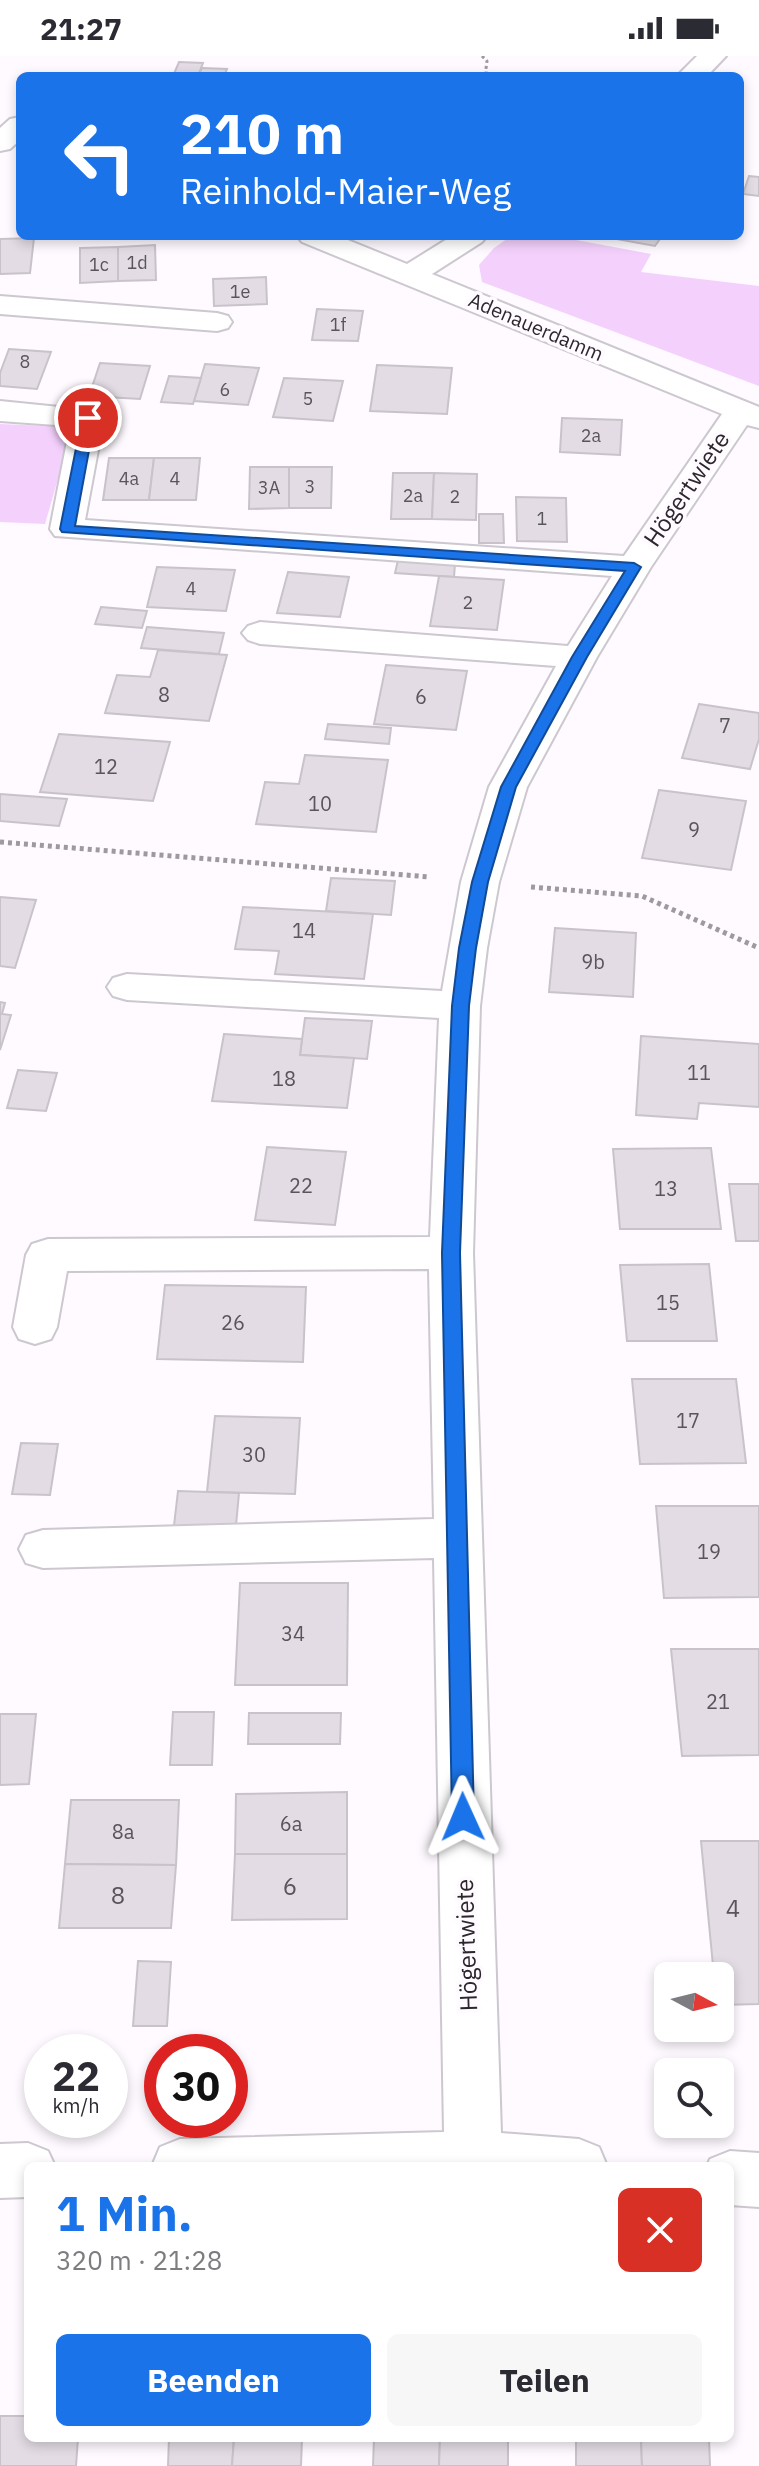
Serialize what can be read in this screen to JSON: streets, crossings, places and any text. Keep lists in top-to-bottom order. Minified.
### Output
{"streets":{"street":["Adenauerdamm","Högertwiete"]},"crossings":[["Adenauerdamm","Högertwiete"]],"house_numbers":["1d","1c","1e","1f","8","6","5","2a","4a","4","3","3A","2a","2","1","4","2","8","6","7","12","10","9","14","9b","11","18","22","13","15","26","17","30","19","34","21","6a","8a","6","8","4"],"north":"right","page":{"status":"21:27","turn":["210 m","Reinhold-Maier-Weg"],"speed":"22 km/h","limit":"30","heading":["1 Min.","320 m · 21:28"],"buttons":["Beenden","Teilen"]}}
